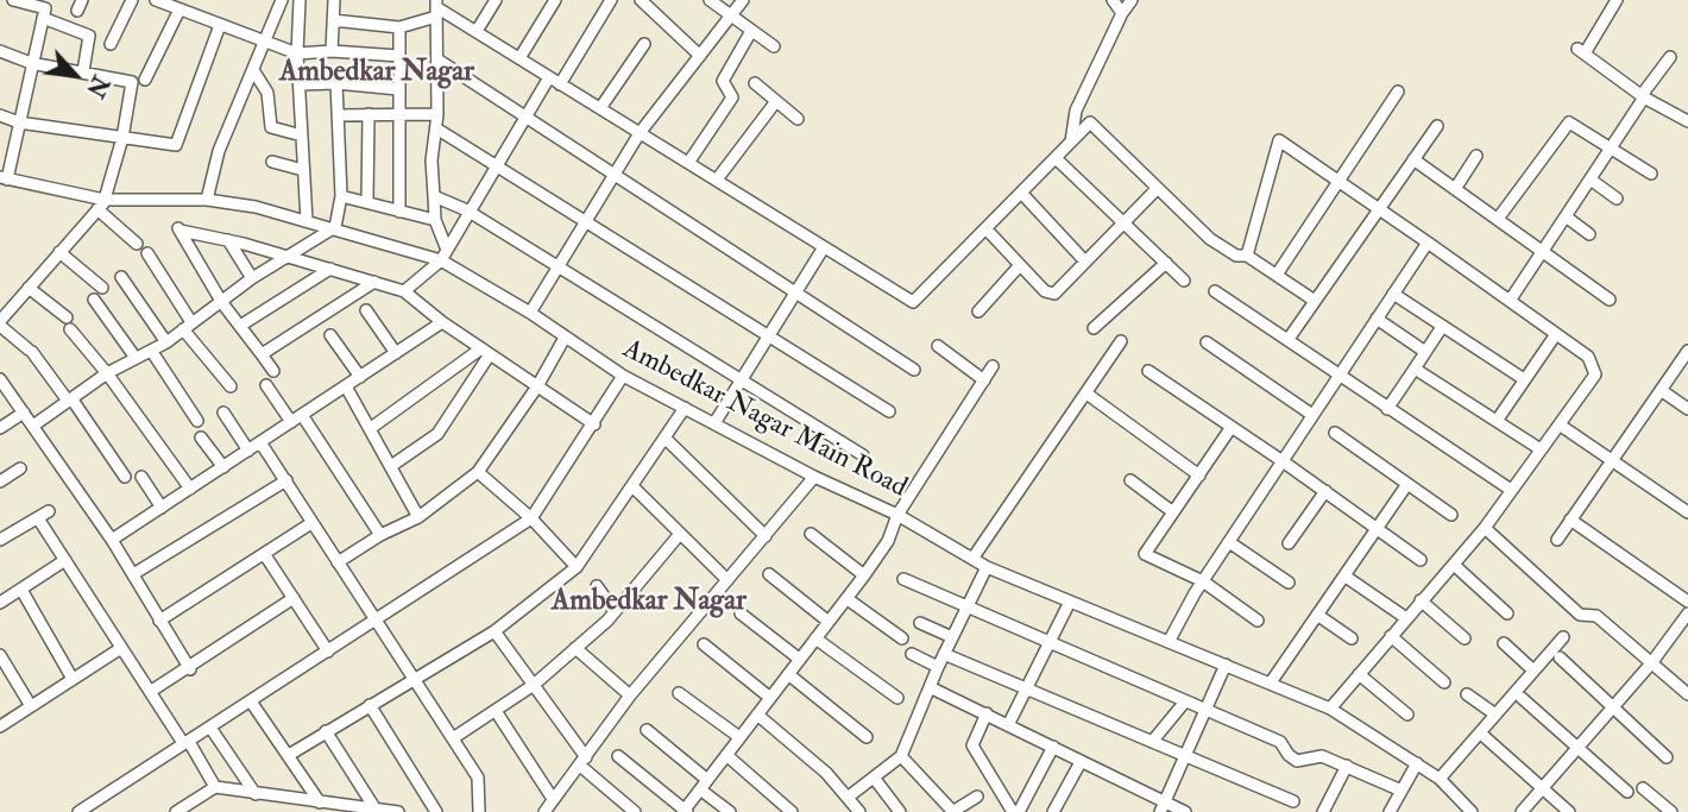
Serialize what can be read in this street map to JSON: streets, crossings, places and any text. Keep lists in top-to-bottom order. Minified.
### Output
{"streets":{"street":["Ambedkar Nagar Main Road"]},"districts":["Ambedkar Nagar","Ambedkar Nagar"],"north":"bottom right"}
